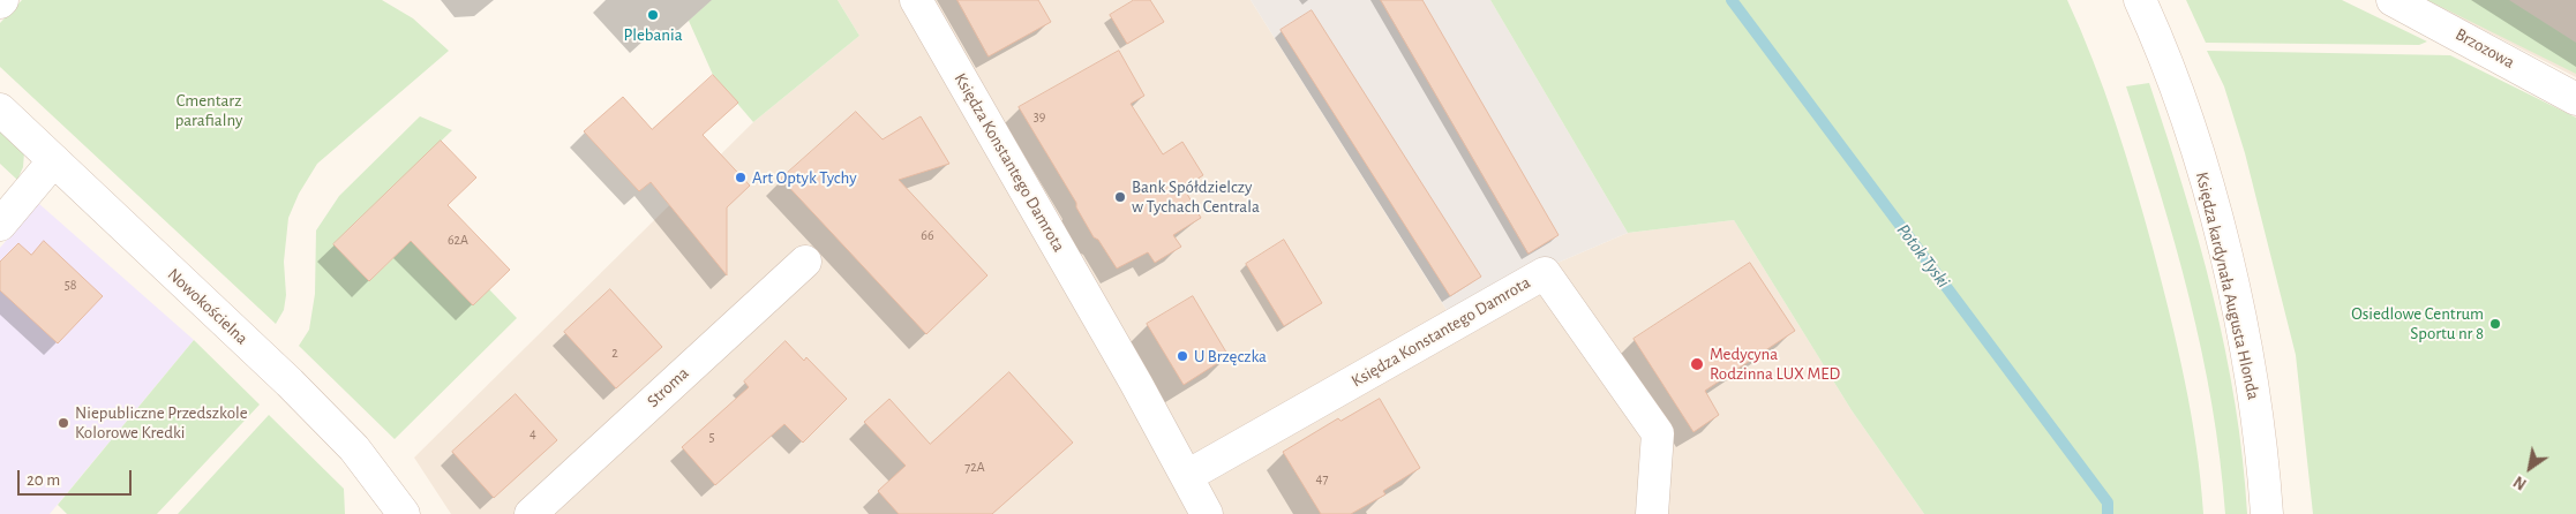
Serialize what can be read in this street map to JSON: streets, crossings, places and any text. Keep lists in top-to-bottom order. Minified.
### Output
{"streets":{"street":["Brzozowa","Księdza Konstantego Damrota","Księdza kardynała Augusta Hlonda","Nowokościelna","Stroma"]},"water":["Potok Tyski"],"parks":["Cmentarz parafialny"],"places":["Plebania","Art Optyk Tychy","Bank Spółdzielczy w Tychach Centrala","Osiedlowe Centrum Sportu nr 8","U Brzęczka","Medycyna Rodzinna LUX MED","Niepubliczne Przedszkole Kolorowe Kredki"],"house_numbers":["39","66","62A","58","2","4","5","72A","47"],"scale_bar":"20 m","north":"bottom left"}
